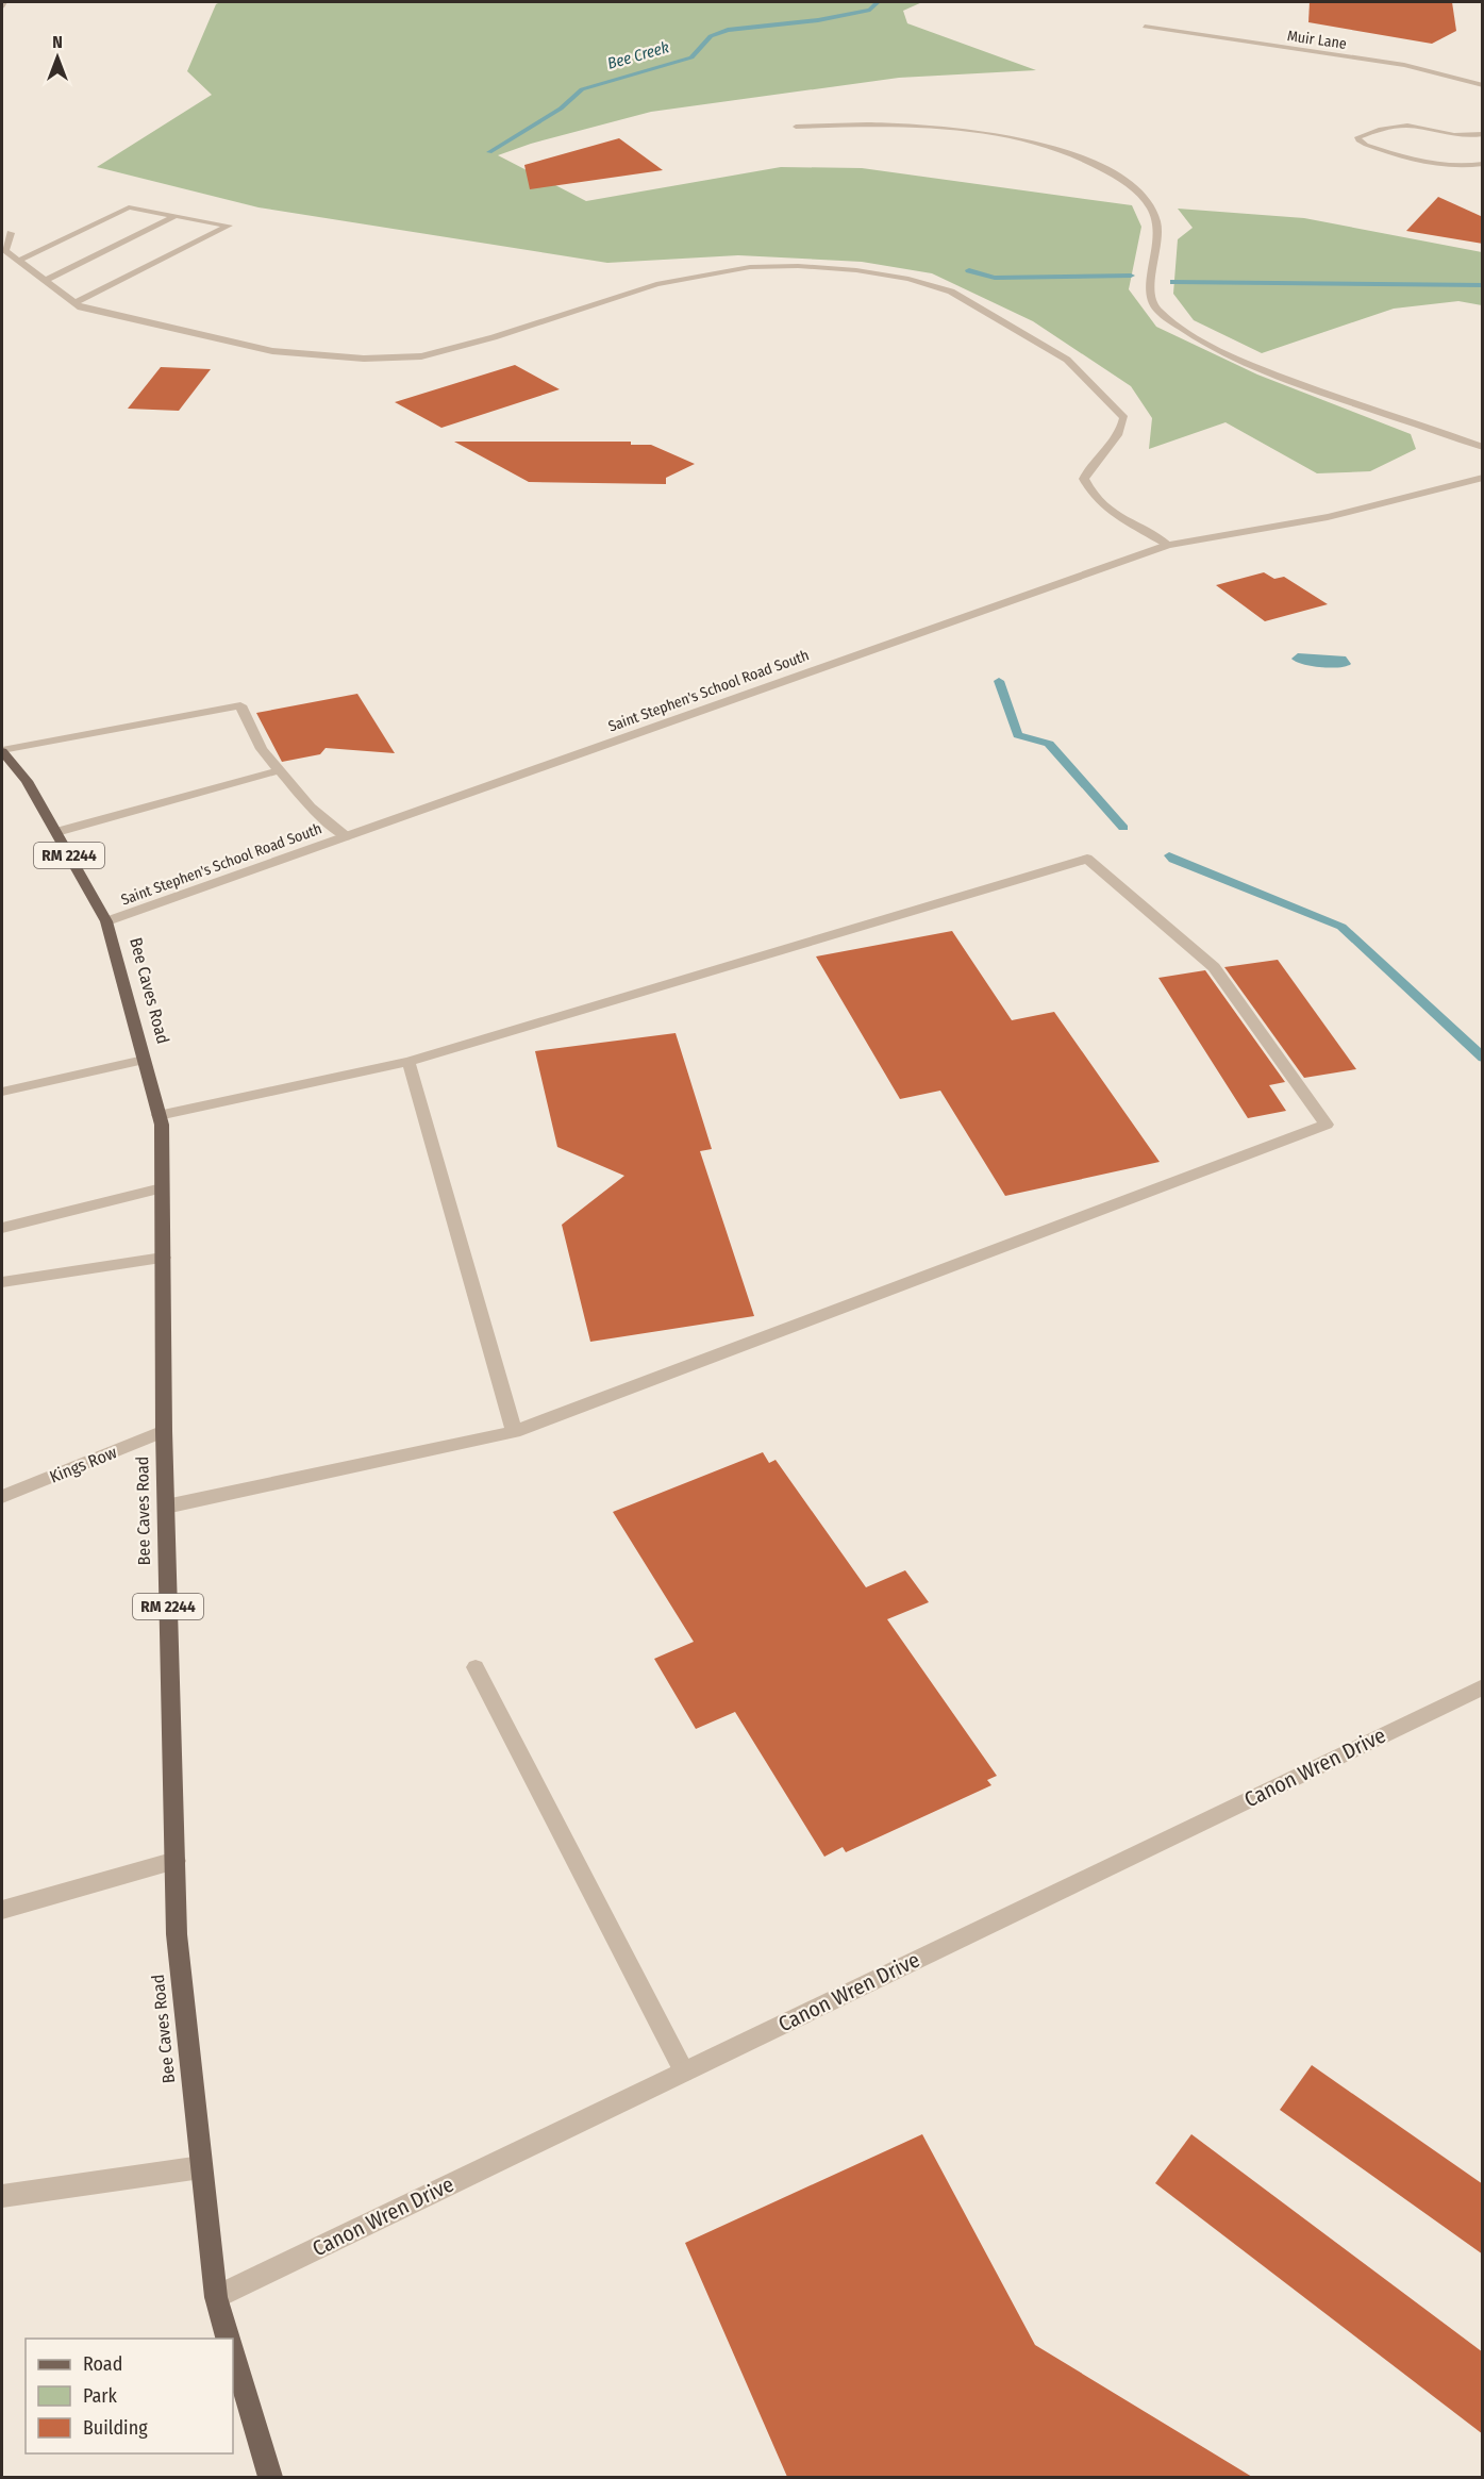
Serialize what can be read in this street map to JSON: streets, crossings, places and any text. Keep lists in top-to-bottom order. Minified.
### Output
{"streets":{"main road":["RM 2244","Bee Caves Road"],"street":["Muir Lane","Saint Stephen's School Road South","Kings Row","Canon Wren Drive"]},"crossings":[["Saint Stephen's School Road South","Bee Caves Road"],["Bee Caves Road","Kings Row"],["Bee Caves Road","Canon Wren Drive"]],"water":["Bee Creek"],"legend":["Road","Park","Building"],"north":"top"}
